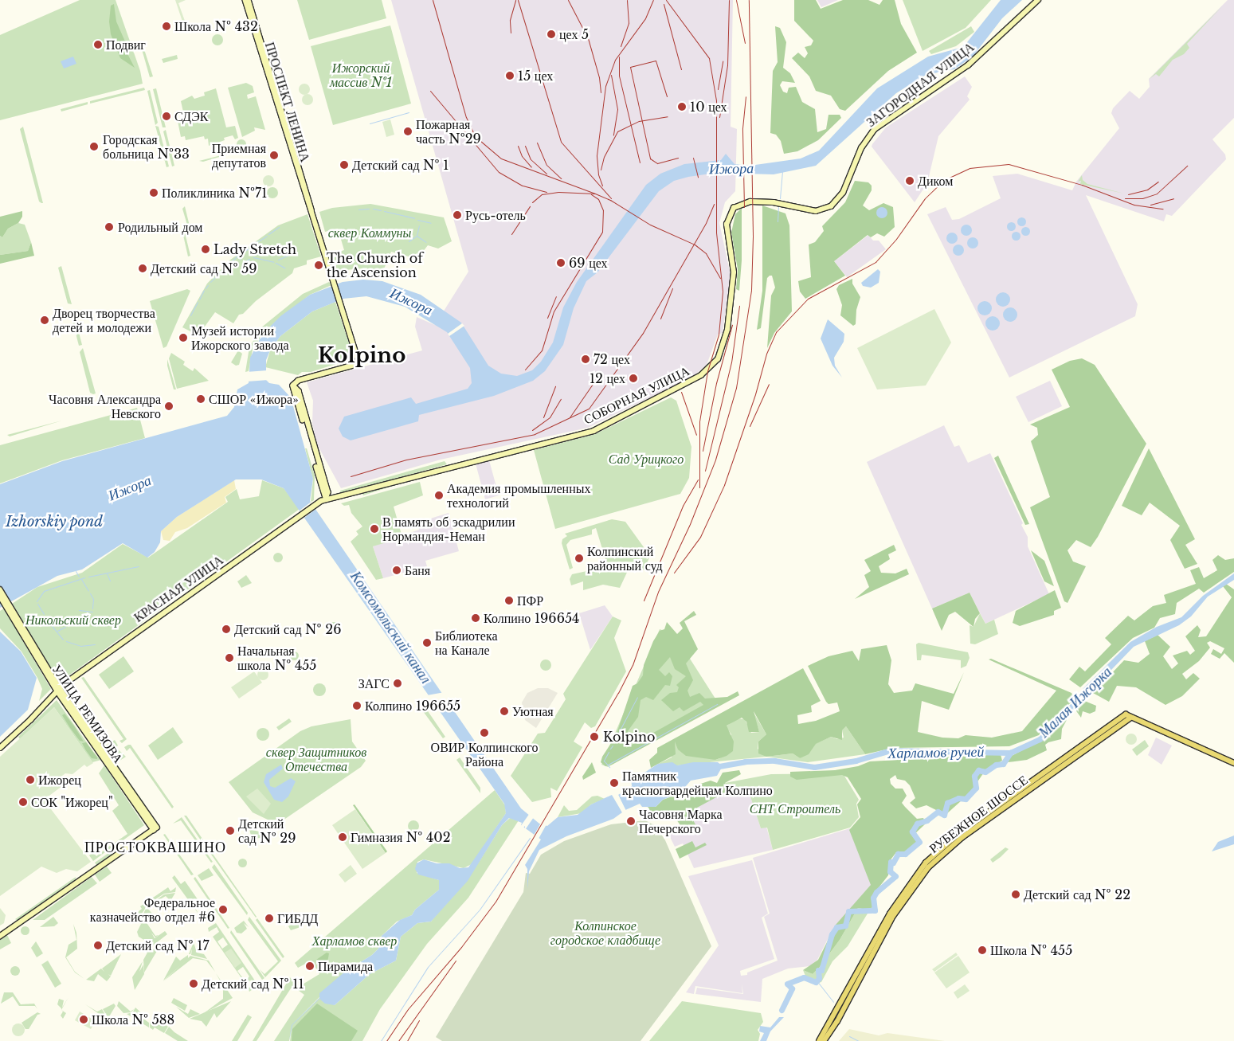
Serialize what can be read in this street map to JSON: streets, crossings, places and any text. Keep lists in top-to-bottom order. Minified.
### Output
{"streets":{"main road":["ЗАГОРОДНАЯ УЛИЦА","ПРОСПЕКТ ЛЕНИНА","СОБОРНАЯ УЛИЦА","КРАСНАЯ УЛИЦА","УЛИЦА РЕМИЗОВА","РУБЕЖНОЕ ШОССЕ"]},"crossings":[["ЗАГОРОДНАЯ УЛИЦА","СОБОРНАЯ УЛИЦА"],["ПРОСПЕКТ ЛЕНИНА","СОБОРНАЯ УЛИЦА"],["ПРОСПЕКТ ЛЕНИНА","КРАСНАЯ УЛИЦА"],["СОБОРНАЯ УЛИЦА","КРАСНАЯ УЛИЦА"],["КРАСНАЯ УЛИЦА","УЛИЦА РЕМИЗОВА"]],"districts":["Kolpino","ПРОСТОКВАШИНО"],"water":["Ижора","Izhorskiy pond","Комсомольский канал","Малая Ижорка","Харламов ручей"],"parks":["Ижорский массив №1","сквер Коммуны","Сад Урицкого","Никольский сквер","сквер Защитников Отечества","СНТ Строитель","Колпинское городское кладбище","Харламов сквер"],"places":["Школа № 432","цех 5","Подвиг","15 цех","10 цех","СДЭК","Пожарная часть №29","Городская больница №33","Приемная депутатов","Детский сад № 1","Диком","Поликлиника №71","Русь-отель","Родильный дом","Lady Stretch","69 цех","The Church of the Ascension","Детский сад № 59","Дворец творчества детей и молодежи","Музей истории Ижорского завода","72 цех","12 цех","СШОР «Ижора»","Часовня Александра Невского","Академия промышленных технологий","В память об эскадрилии Нормандия-Неман","Колпинский районный суд","Баня","ПФР","Колпино 196654","Детский сад № 26","Библиотека на Канале","Начальная школа № 455","ЗАГС","Колпино 196655","Уютная","ОВИР Колпинского Района","Kolpino","Ижорец","Памятник красногвардейцам Колпино","СОК \"Ижорец\"","Часовня Марка Печерского","Детский сад № 29","Гимназия № 402","Детский сад № 22","Федеральное казначейство отдел #6","ГИБДД","Детский сад № 17","Школа № 455","Пирамида","Детский сад № 11","Школа № 588"]}
